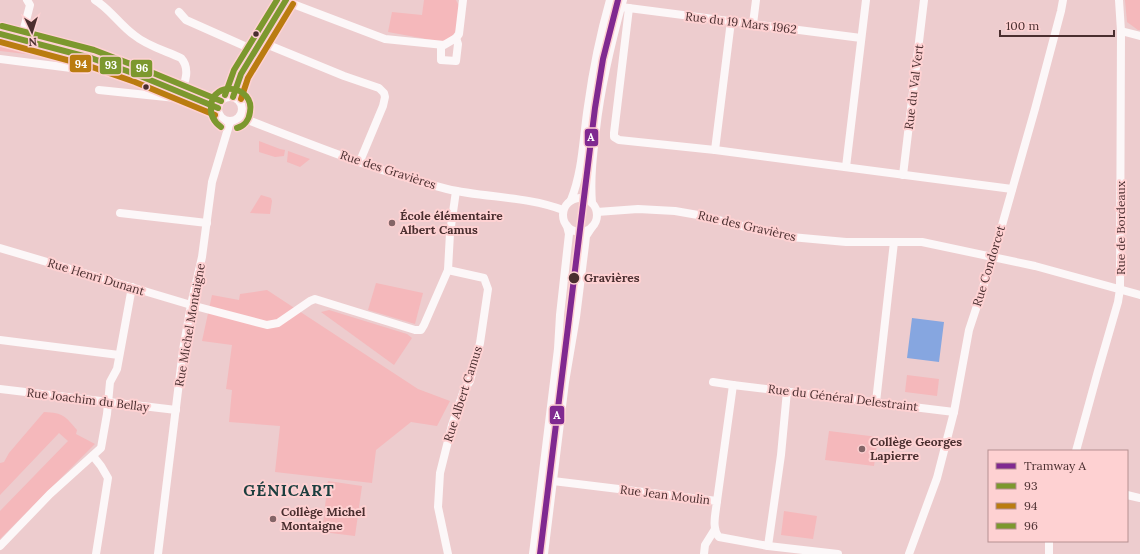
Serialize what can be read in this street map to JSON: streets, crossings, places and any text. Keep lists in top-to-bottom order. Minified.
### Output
{"streets":{"street":["Rue du 19 Mars 1962","Rue du Val Vert","Rue des Gravières","Rue de Bordeaux","Rue Condorcet","Rue Henri Dunant","Rue Michel Montaigne","Rue Albert Camus","Rue du Général Delestraint","Rue Joachim du Bellay","Rue Jean Moulin"]},"crossings":[["Rue des Gravières","Rue de Bordeaux"],["Rue des Gravières","Rue Condorcet"],["Rue des Gravières","Rue Michel Montaigne"],["Rue Condorcet","Rue du Général Delestraint"],["Rue Henri Dunant","Rue Michel Montaigne"],["Rue Henri Dunant","Rue Albert Camus"],["Rue Michel Montaigne","Rue Joachim du Bellay"]],"districts":["GÉNICART"],"places":["École élémentaire Albert Camus","Gravières","Collège Georges Lapierre","Collège Michel Montaigne"],"lines":["tram line A","transit line 93","transit line 96","transit line 94"],"legend":["Tramway A","93","94","96"],"scale_bar":"100 m","north":"bottom"}
